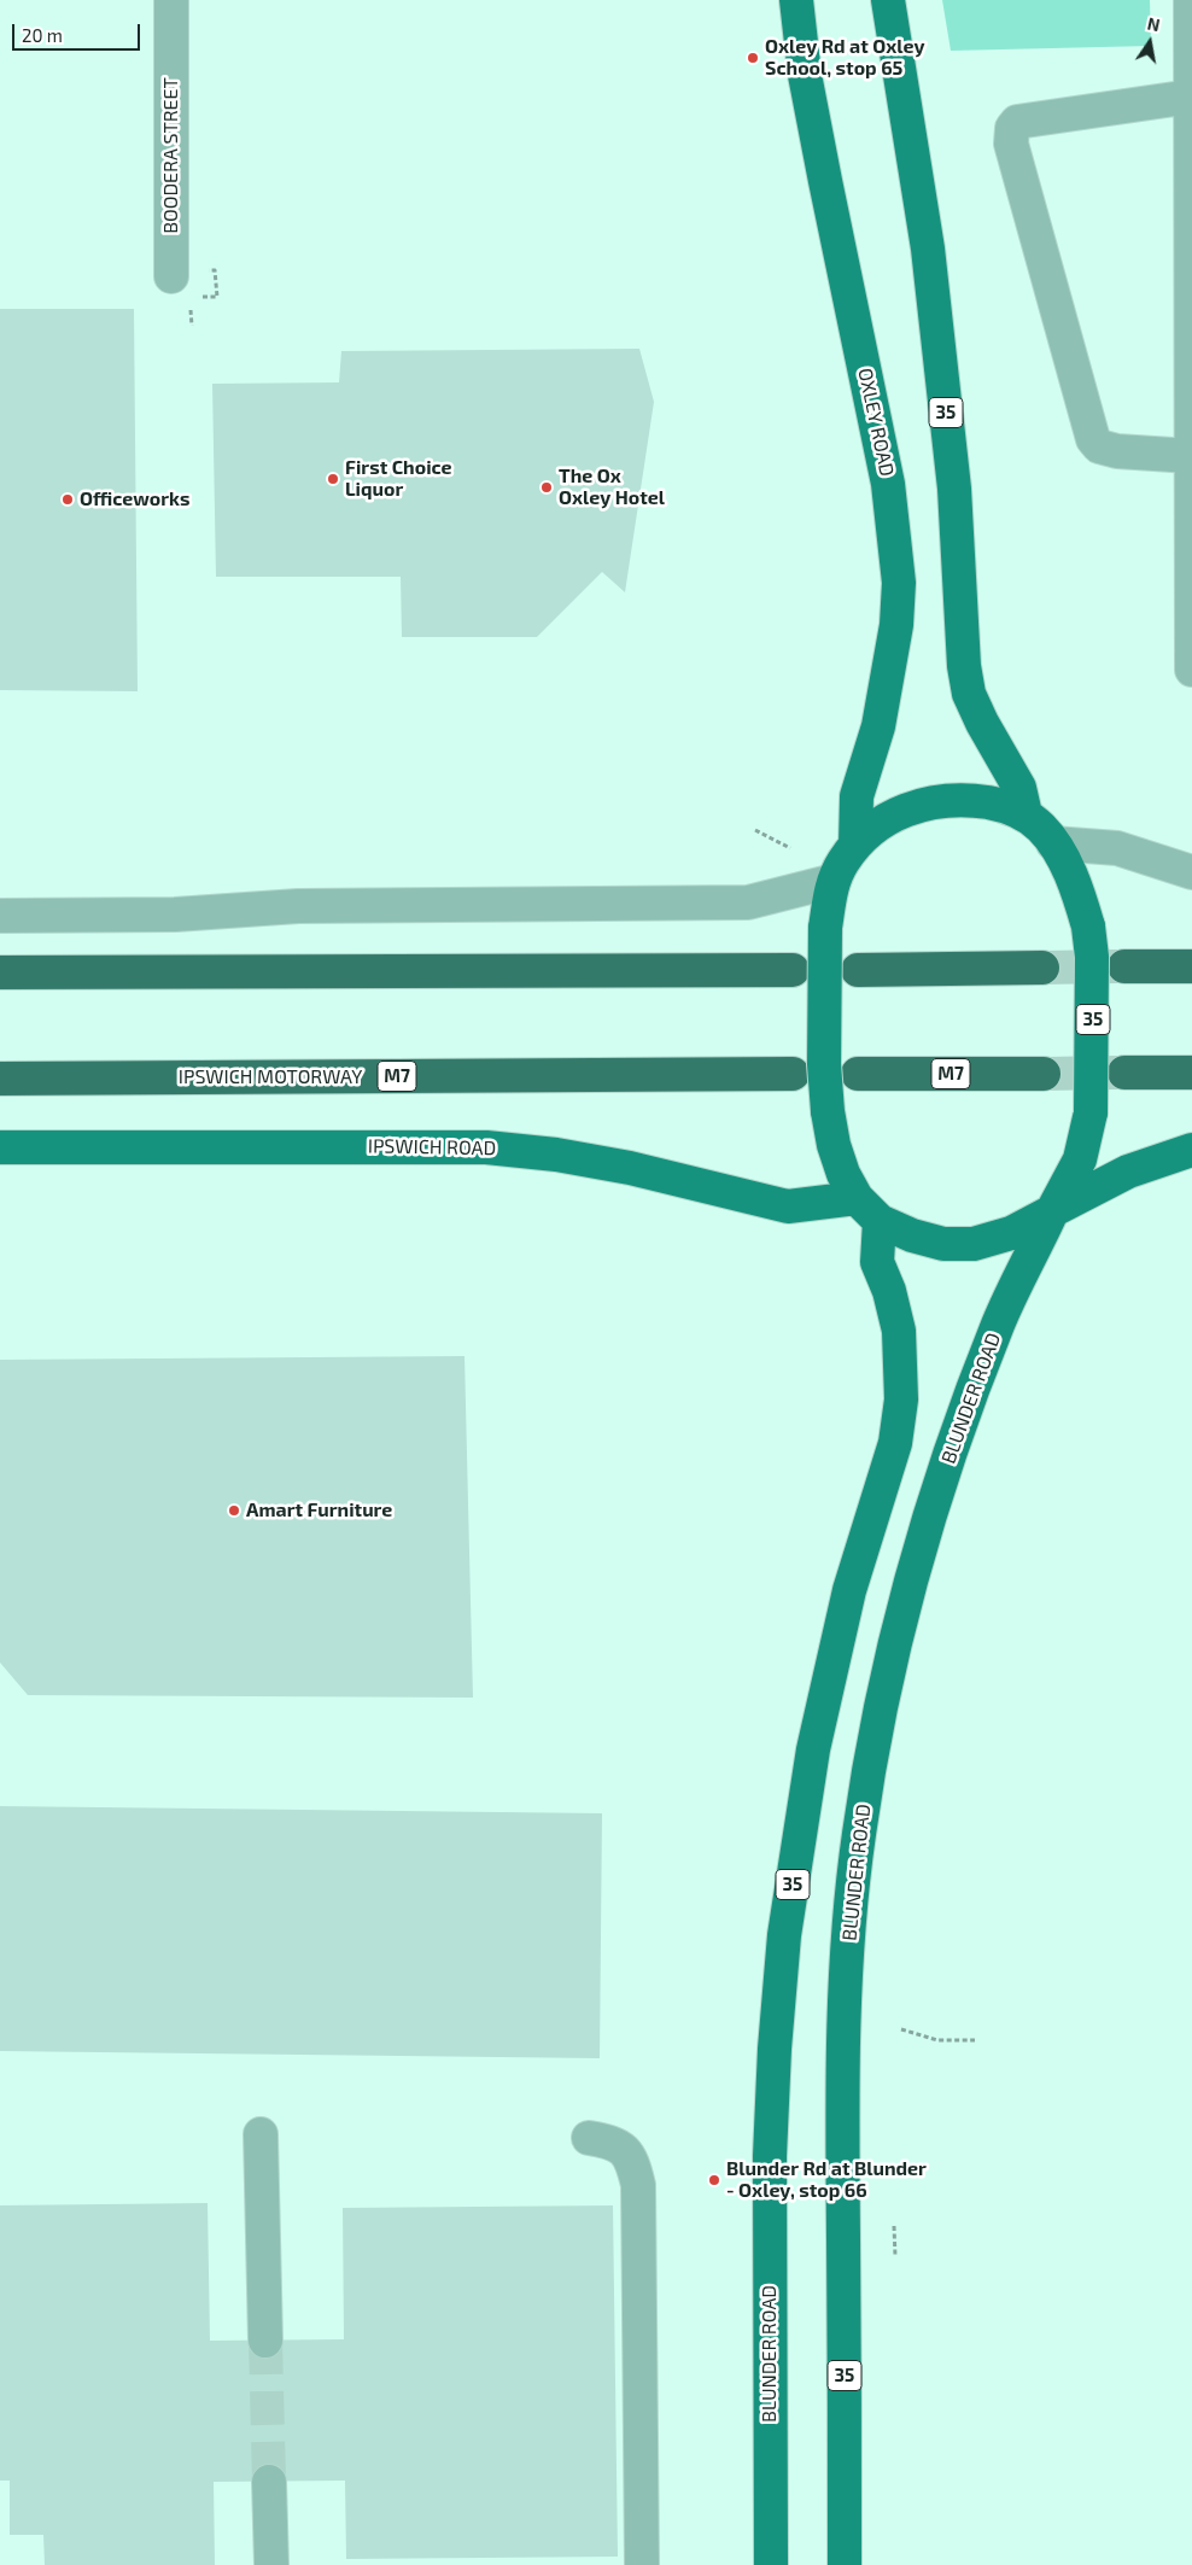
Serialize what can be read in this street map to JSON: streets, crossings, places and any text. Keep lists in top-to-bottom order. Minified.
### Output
{"streets":{"highway":["M7","IPSWICH MOTORWAY"],"main road":["35","OXLEY ROAD","IPSWICH ROAD","BLUNDER ROAD"],"street":["BOODERA STREET"]},"crossings":[["35","BLUNDER ROAD"]],"places":["Oxley Rd at Oxley School, stop 65","First Choice Liquor","The Ox Oxley Hotel","Officeworks","Amart Furniture","Blunder Rd at Blunder - Oxley, stop 66"],"scale_bar":"20 m","north":"top"}
